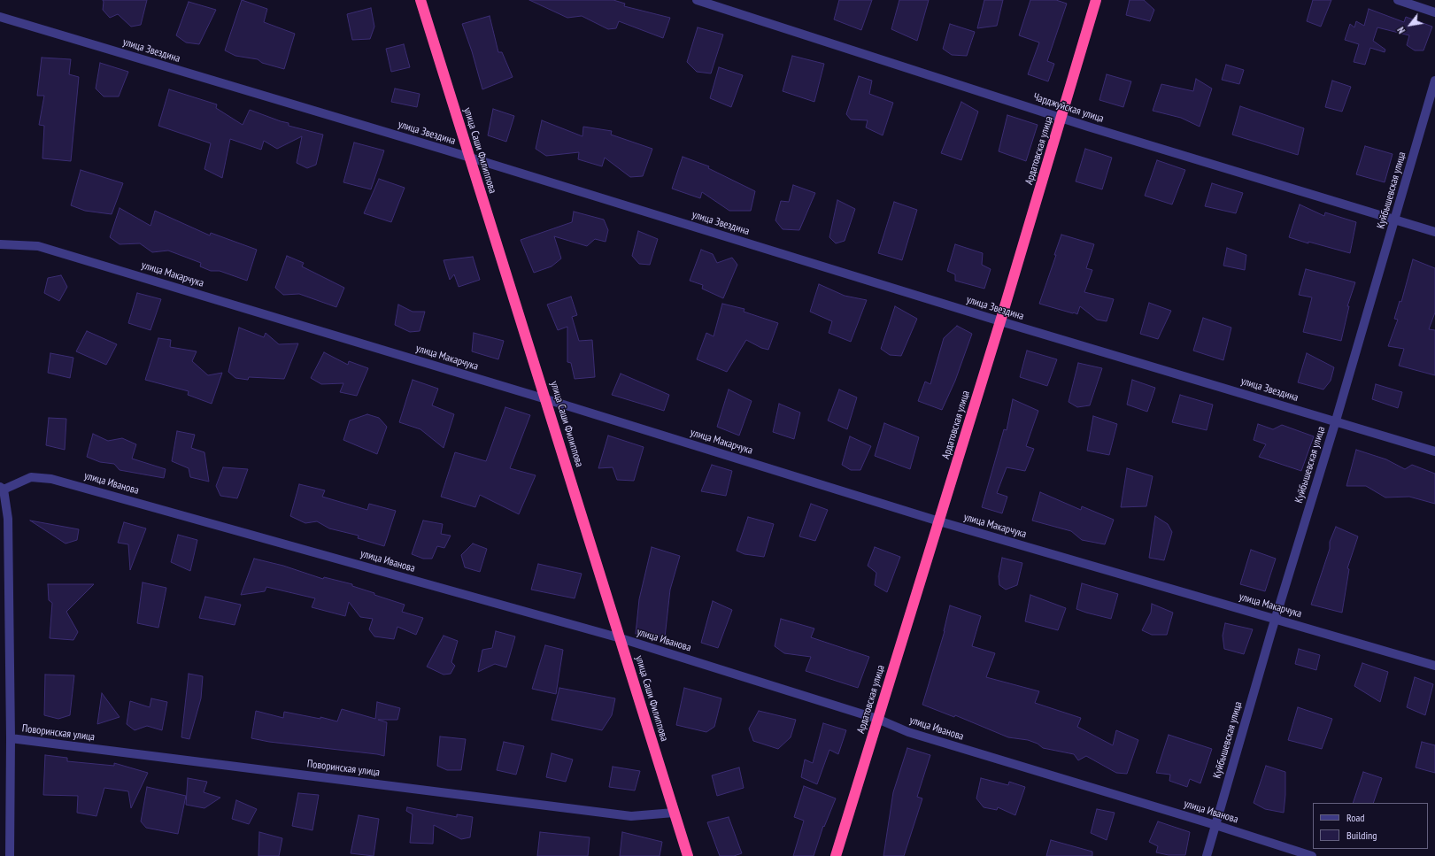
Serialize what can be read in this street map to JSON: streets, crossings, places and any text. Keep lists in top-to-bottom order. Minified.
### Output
{"streets":{"highway":["улица Саши Филиппова","Ардатовская улица"],"street":["улица Звездина","Чарджуйская улица","Куйбышевская улица","улица Макарчука","улица Иванова","Поворинская улица"]},"crossings":[["улица Звездина","улица Саши Филиппова"],["улица Звездина","Ардатовская улица"],["улица Звездина","Куйбышевская улица"],["Чарджуйская улица","Ардатовская улица"],["Чарджуйская улица","Куйбышевская улица"],["улица Саши Филиппова","улица Макарчука"],["улица Саши Филиппова","улица Иванова"],["улица Саши Филиппова","Поворинская улица"],["Ардатовская улица","улица Макарчука"],["Ардатовская улица","улица Иванова"],["Куйбышевская улица","улица Макарчука"],["Куйбышевская улица","улица Иванова"]],"legend":["Road","Building"],"north":"bottom left"}
